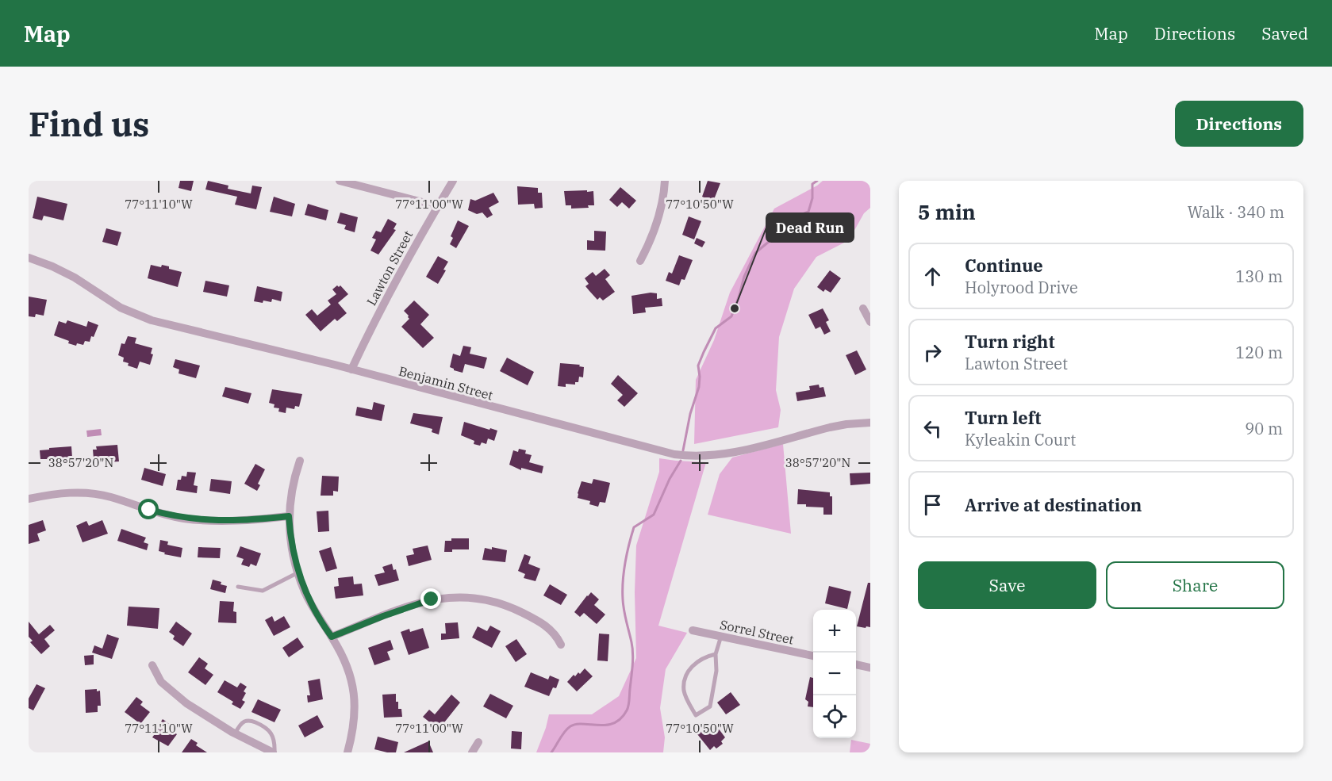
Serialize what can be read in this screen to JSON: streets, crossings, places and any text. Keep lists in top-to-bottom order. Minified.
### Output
{"streets":{"street":["Lawton Street","Benjamin Street","Sorrel Street"]},"crossings":[["Lawton Street","Benjamin Street"]],"places":["Dead Run"],"page":{"header":"Map","nav":["Map","Directions","Saved"],"buttons":["Directions",["Save","Share"]],"title":"Find us","heading":["5 min","Walk · 340 m"],"list":[["Continue","Holyrood Drive","130 m"],["Turn right","Lawton Street","120 m"],["Turn left","Kyleakin Court","90 m"],"Arrive at destination"],"map_buttons":["+","−"]},"coordinates":["77°11'10\"W","77°11'00\"W","77°10'50\"W","38°57'20\"N"]}
